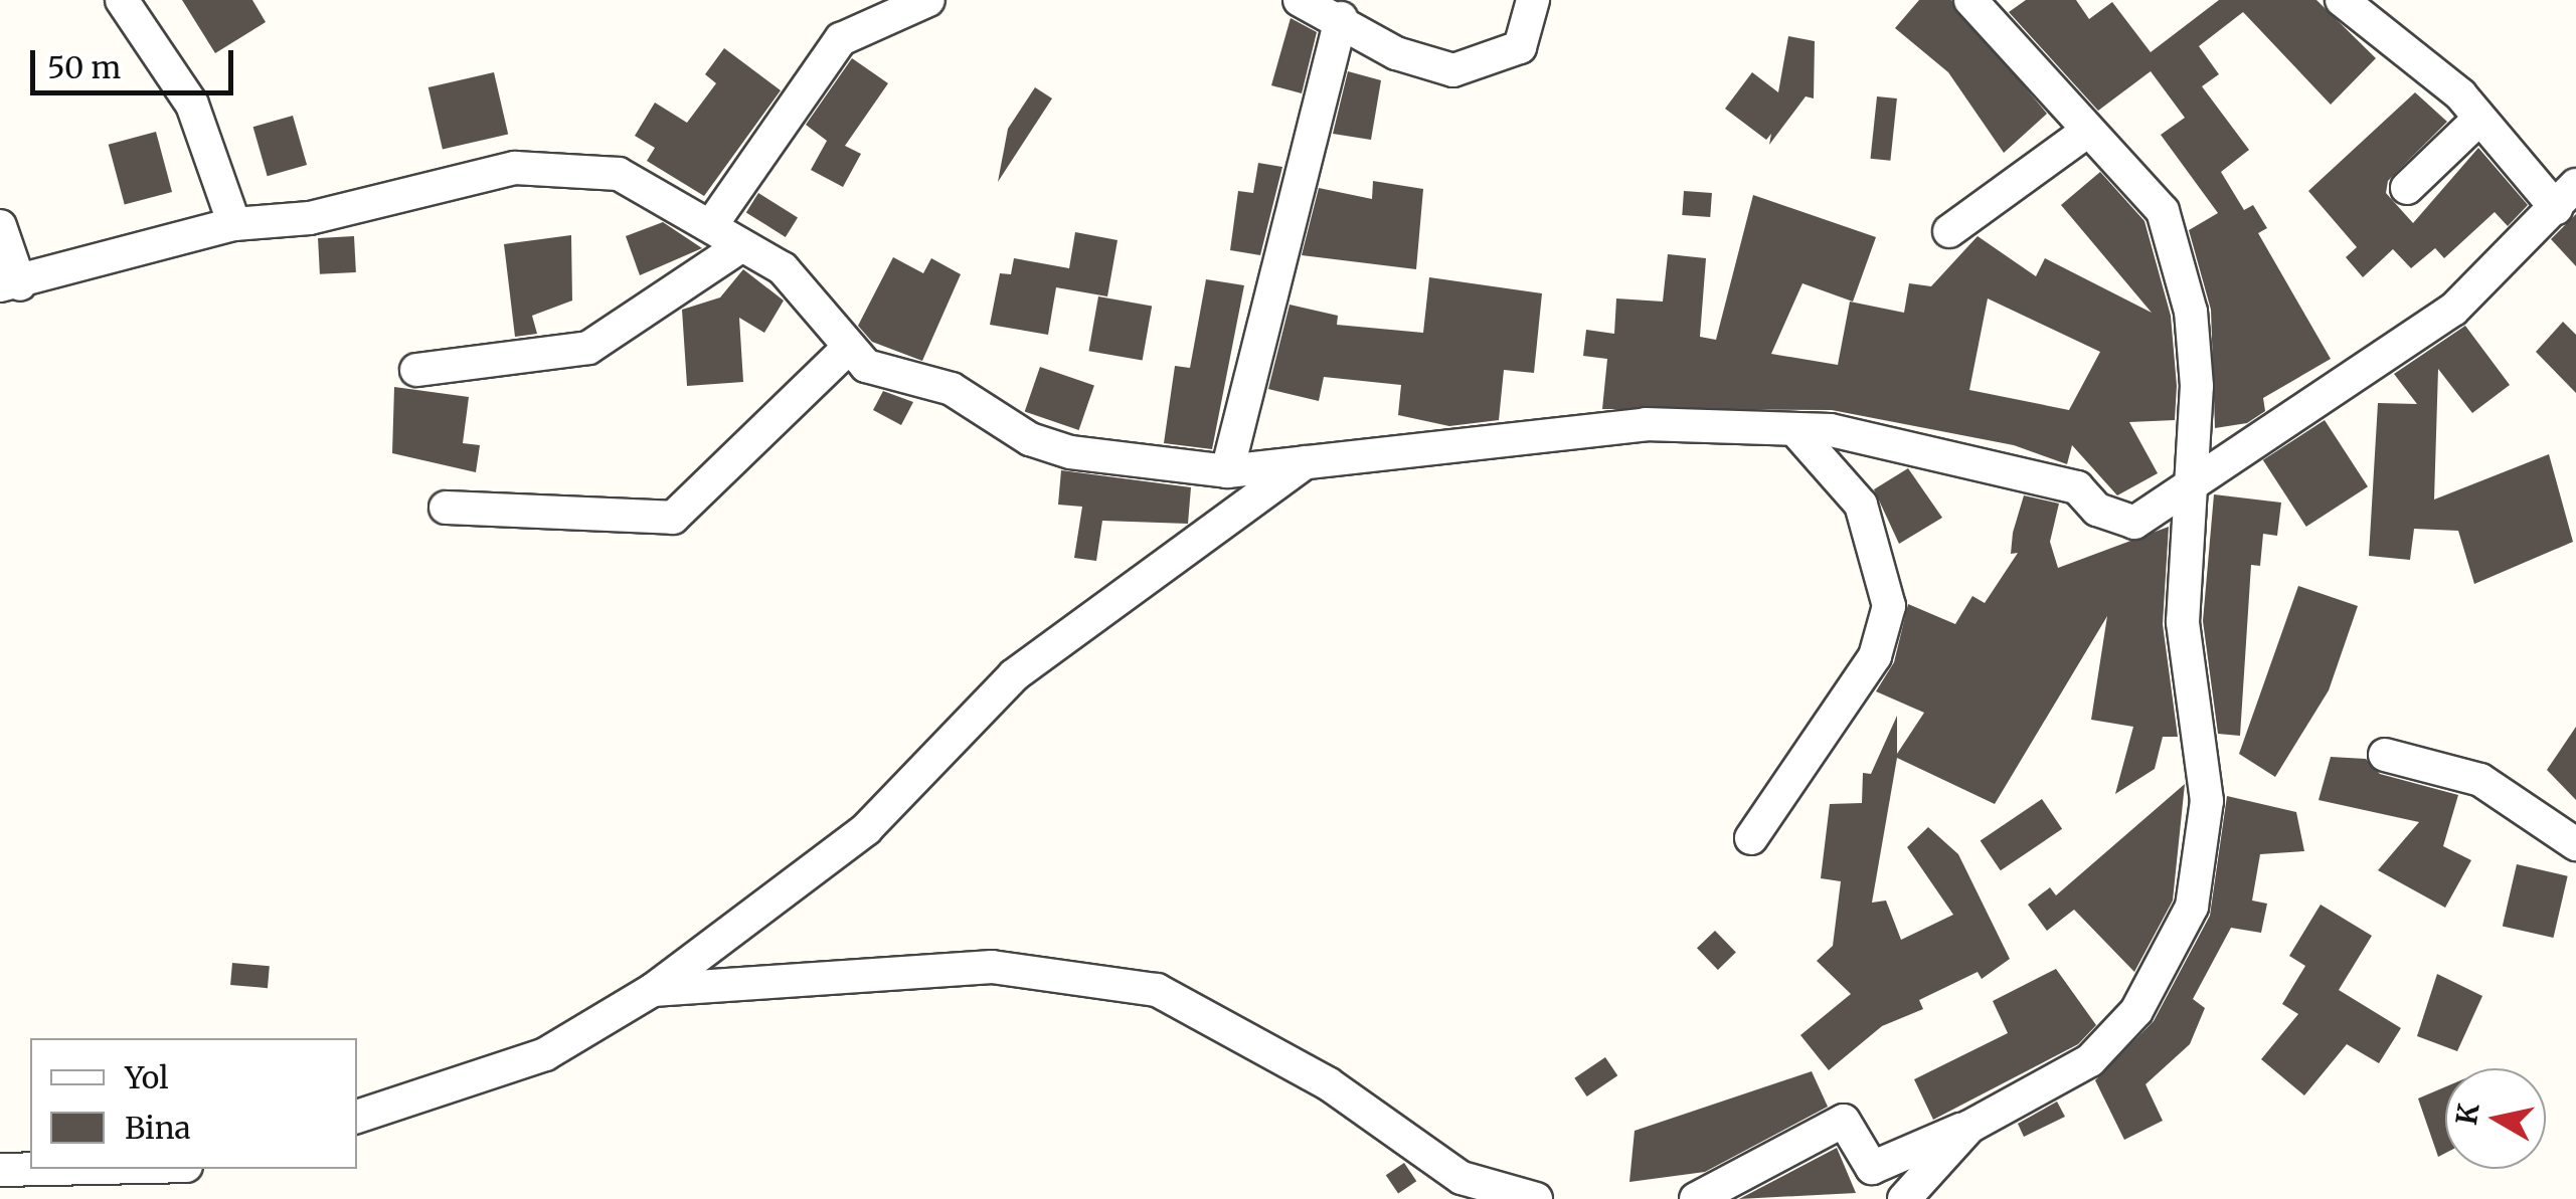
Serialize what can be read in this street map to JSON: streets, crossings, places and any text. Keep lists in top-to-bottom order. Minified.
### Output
{"legend":["Yol","Bina"],"scale_bar":"50 m","north":"left"}
